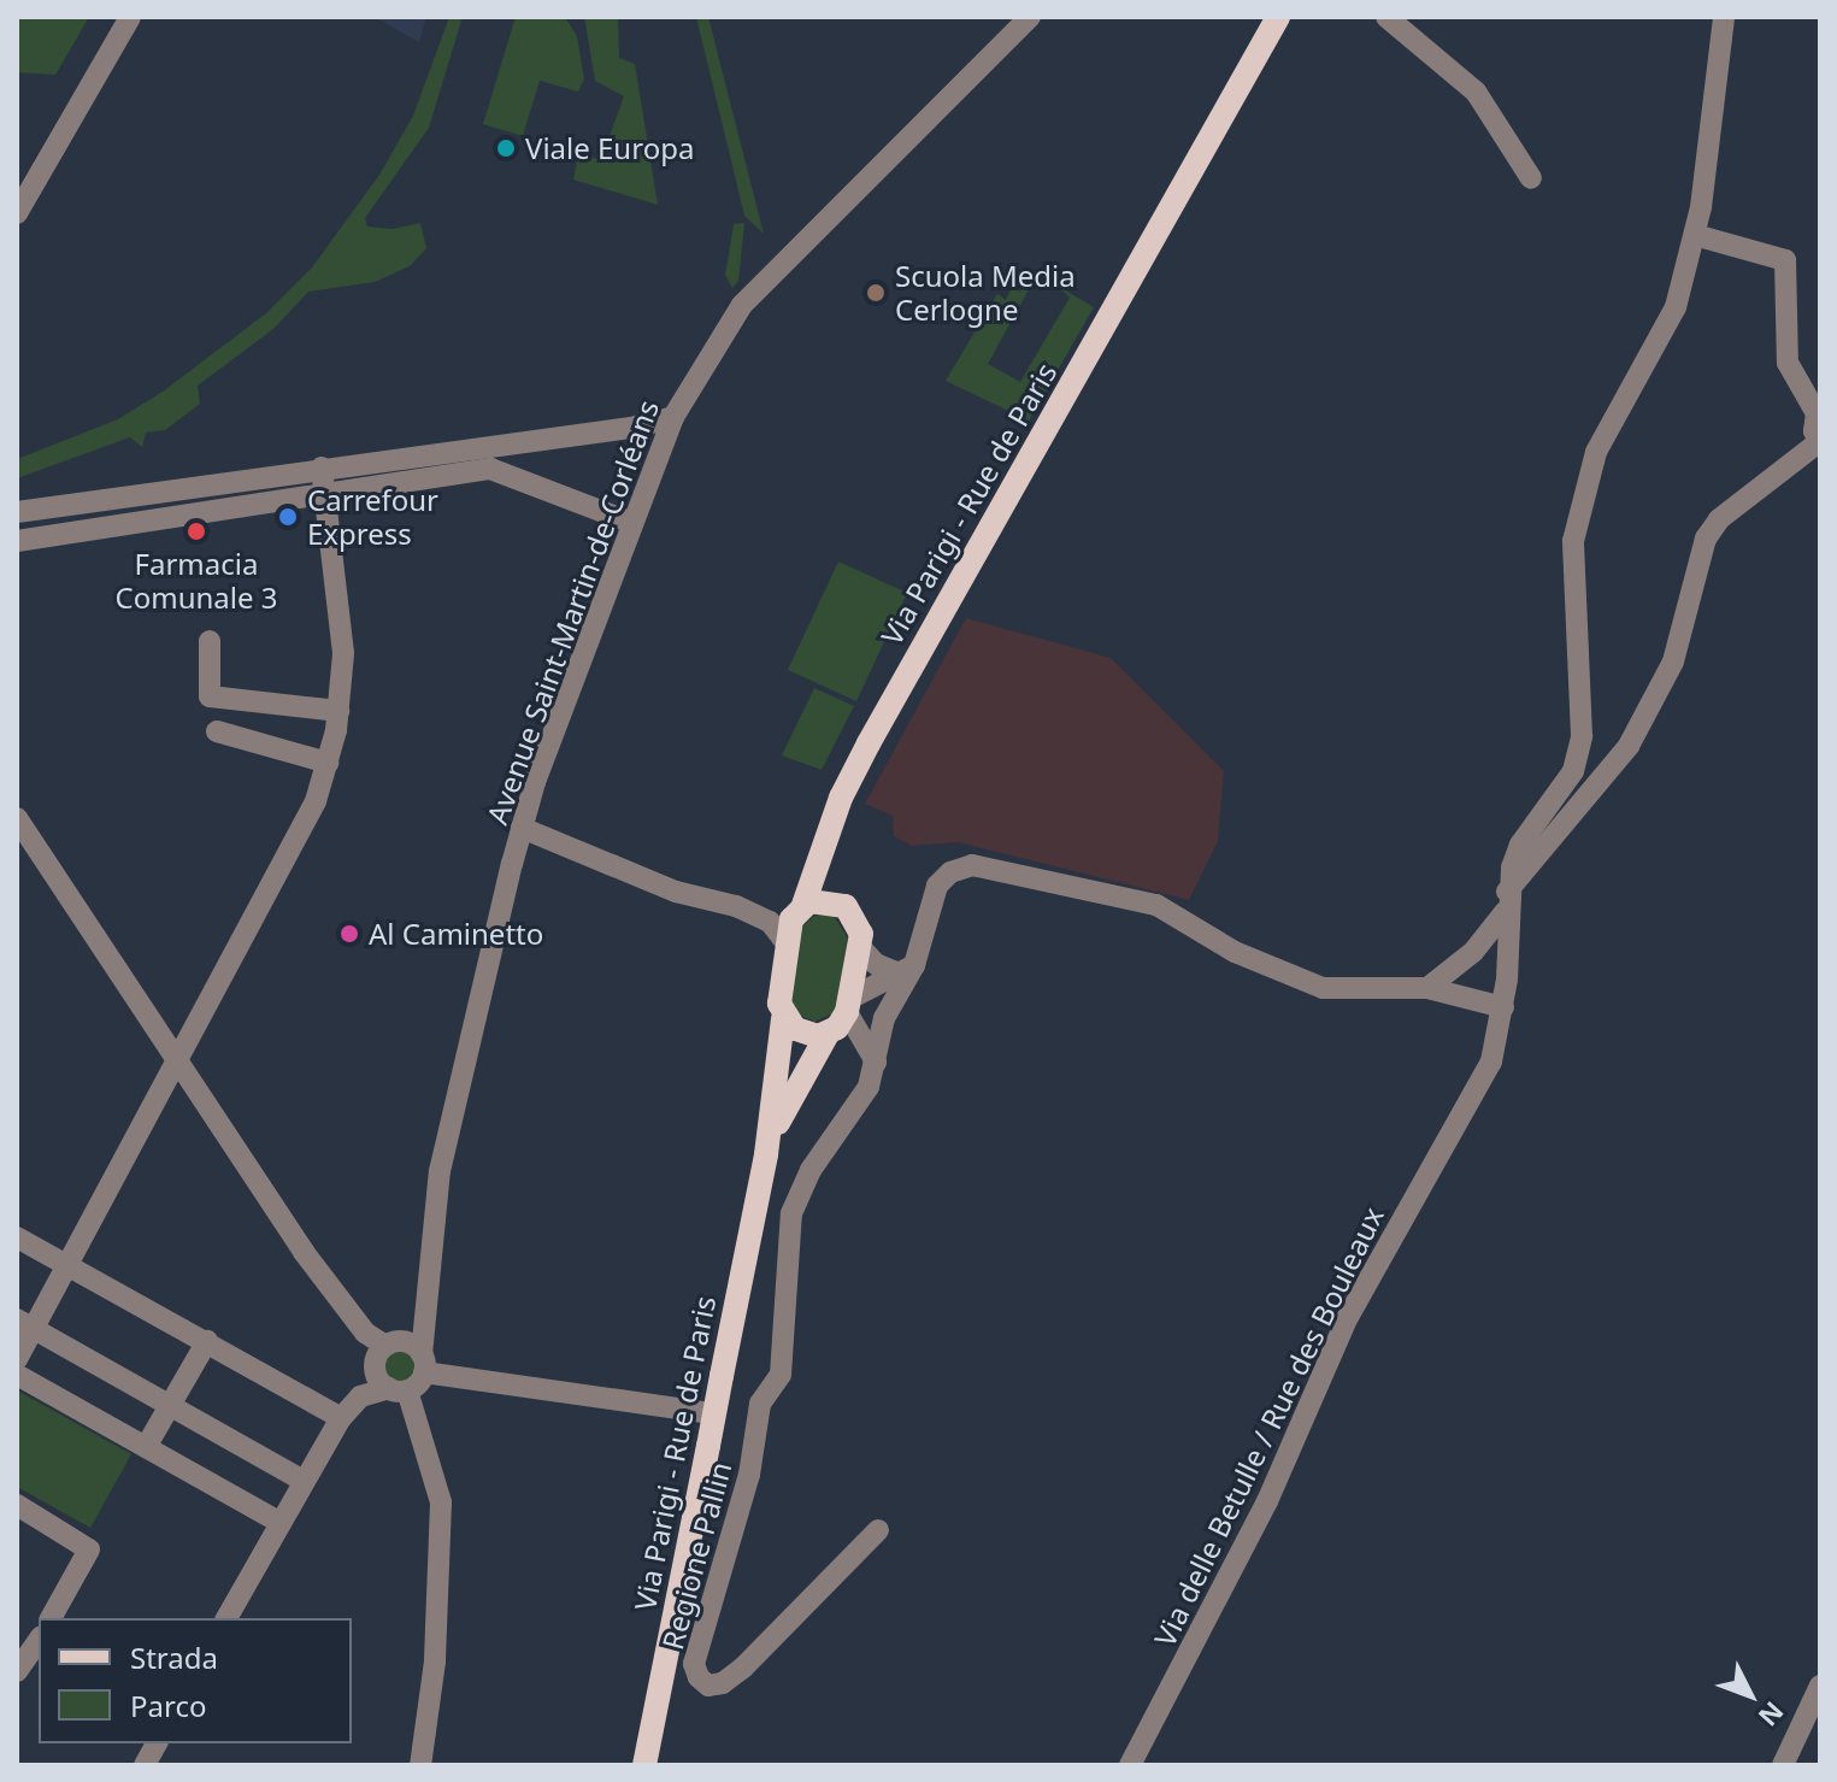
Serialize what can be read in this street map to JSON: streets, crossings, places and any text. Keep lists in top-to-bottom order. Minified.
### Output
{"streets":{"main road":["Via Parigi - Rue de Paris"],"street":["Avenue Saint-Martin-de-Corléans","Via delle Betulle / Rue des Bouleaux","Regione Pallin"]},"crossings":[["Via delle Betulle / Rue des Bouleaux","Regione Pallin"]],"places":["Viale Europa","Scuola Media Cerlogne","Carrefour Express","Farmacia Comunale 3","Al Caminetto"],"legend":["Strada","Parco"],"north":"bottom right"}
